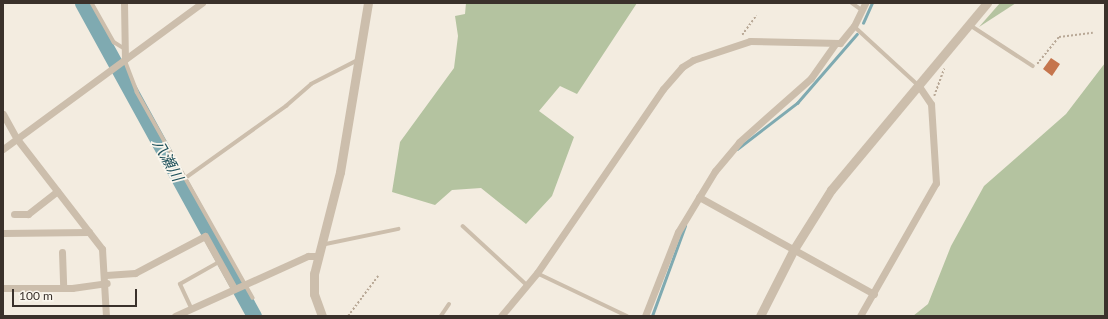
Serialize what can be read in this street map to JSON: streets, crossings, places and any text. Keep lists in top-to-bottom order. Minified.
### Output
{"water":["八瀬川"],"scale_bar":"100 m"}
